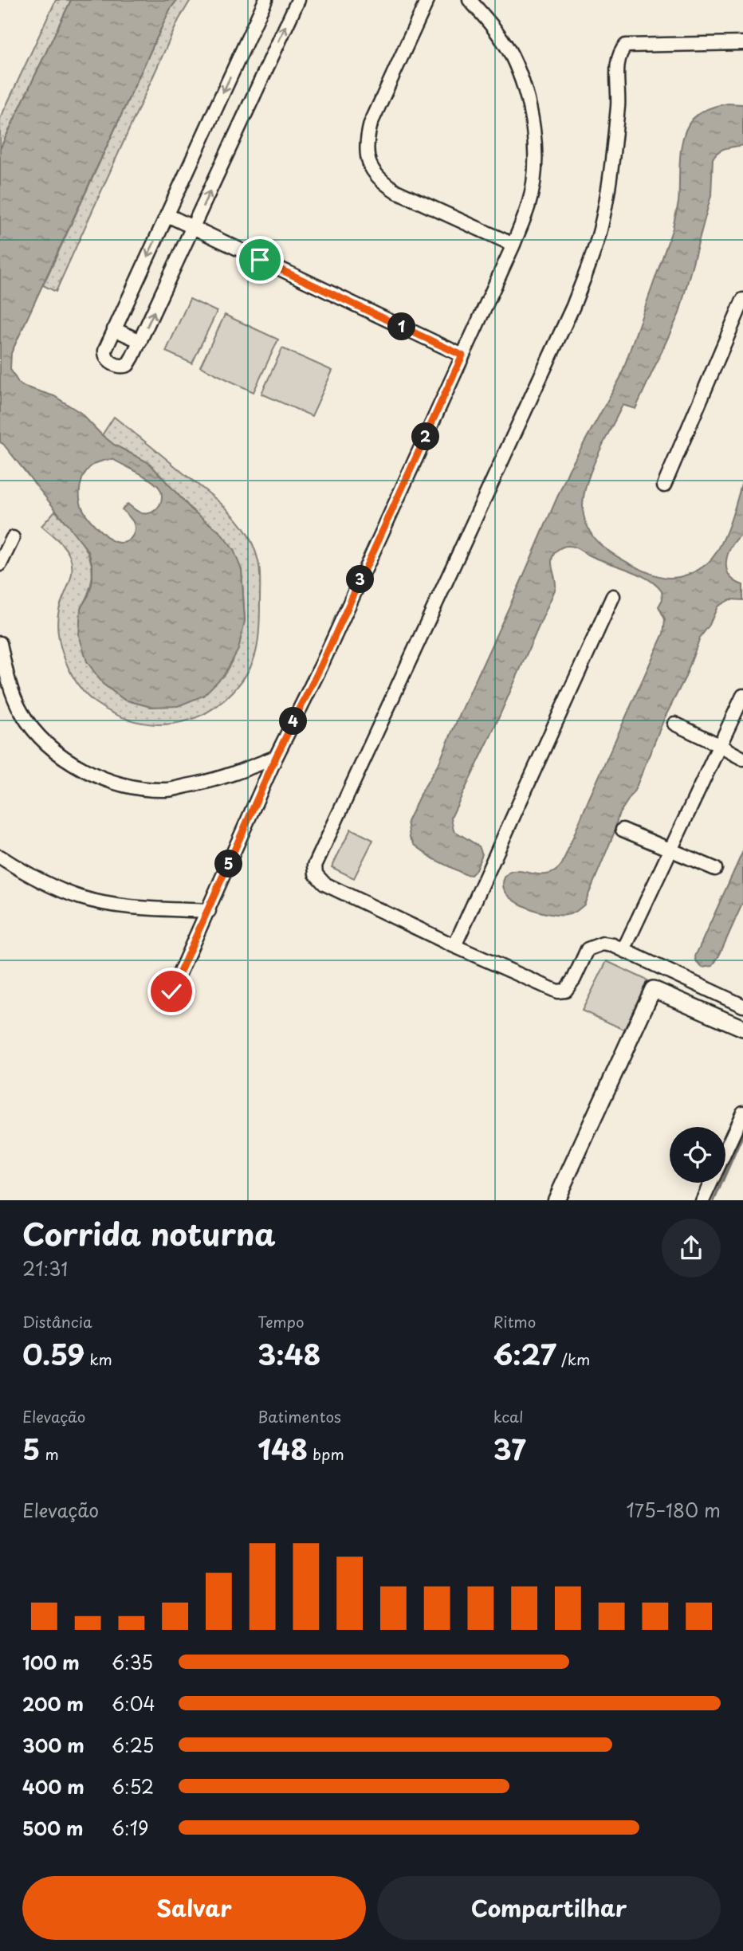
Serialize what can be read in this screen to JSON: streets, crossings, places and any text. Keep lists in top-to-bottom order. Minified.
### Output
{"page":{"pins":["1","2","3","4","5"],"heading":["Corrida noturna","21:31"],"stats":[["Distância","0.59 km"],["Tempo","3:48"],["Ritmo","6:27 /km"],["Elevação","5 m"],["Batimentos","148 bpm"],["kcal","37"]],"chart":["Elevação","175–180 m"],"list":[{"name":"100 m","note":"6:35"},{"name":"200 m","note":"6:04"},{"name":"300 m","note":"6:25"},{"name":"400 m","note":"6:52"},{"name":"500 m","note":"6:19"}],"buttons":["Salvar","Compartilhar"]}}
